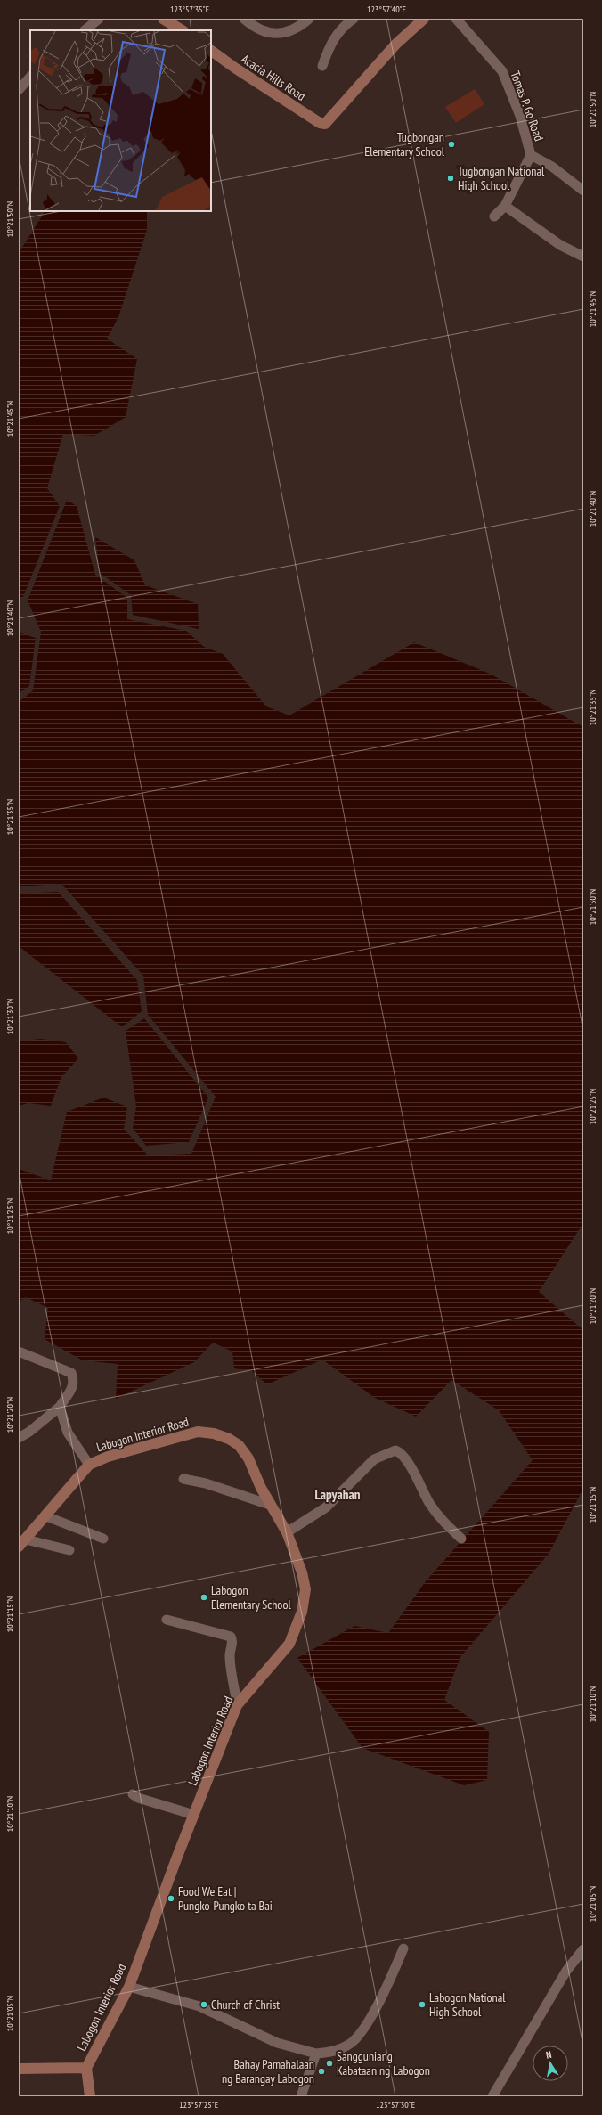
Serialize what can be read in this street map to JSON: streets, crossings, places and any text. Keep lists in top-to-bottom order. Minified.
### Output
{"streets":{"street":["Acacia Hills Road","Tomas P. Go Road","Labogon Interior Road"]},"districts":["Lapyahan"],"places":["Tugbongan Elementary School","Tugbongan National High School","Labogon Elementary School","Food We Eat | Pungko-Pungko ta Bai","Church of Christ","Labogon National High School","Sangguniang Kabataan ng Labogon","Bahay Pamahalaan ng Barangay Labogon"],"north":"top","coordinates":["123°57'35\"E","123°57'40\"E","10°21'50\"N","10°21'45\"N","10°21'40\"N","10°21'35\"N","10°21'30\"N","10°21'25\"N","10°21'20\"N","10°21'15\"N","10°21'10\"N","10°21'05\"N","123°57'25\"E","123°57'30\"E"]}
